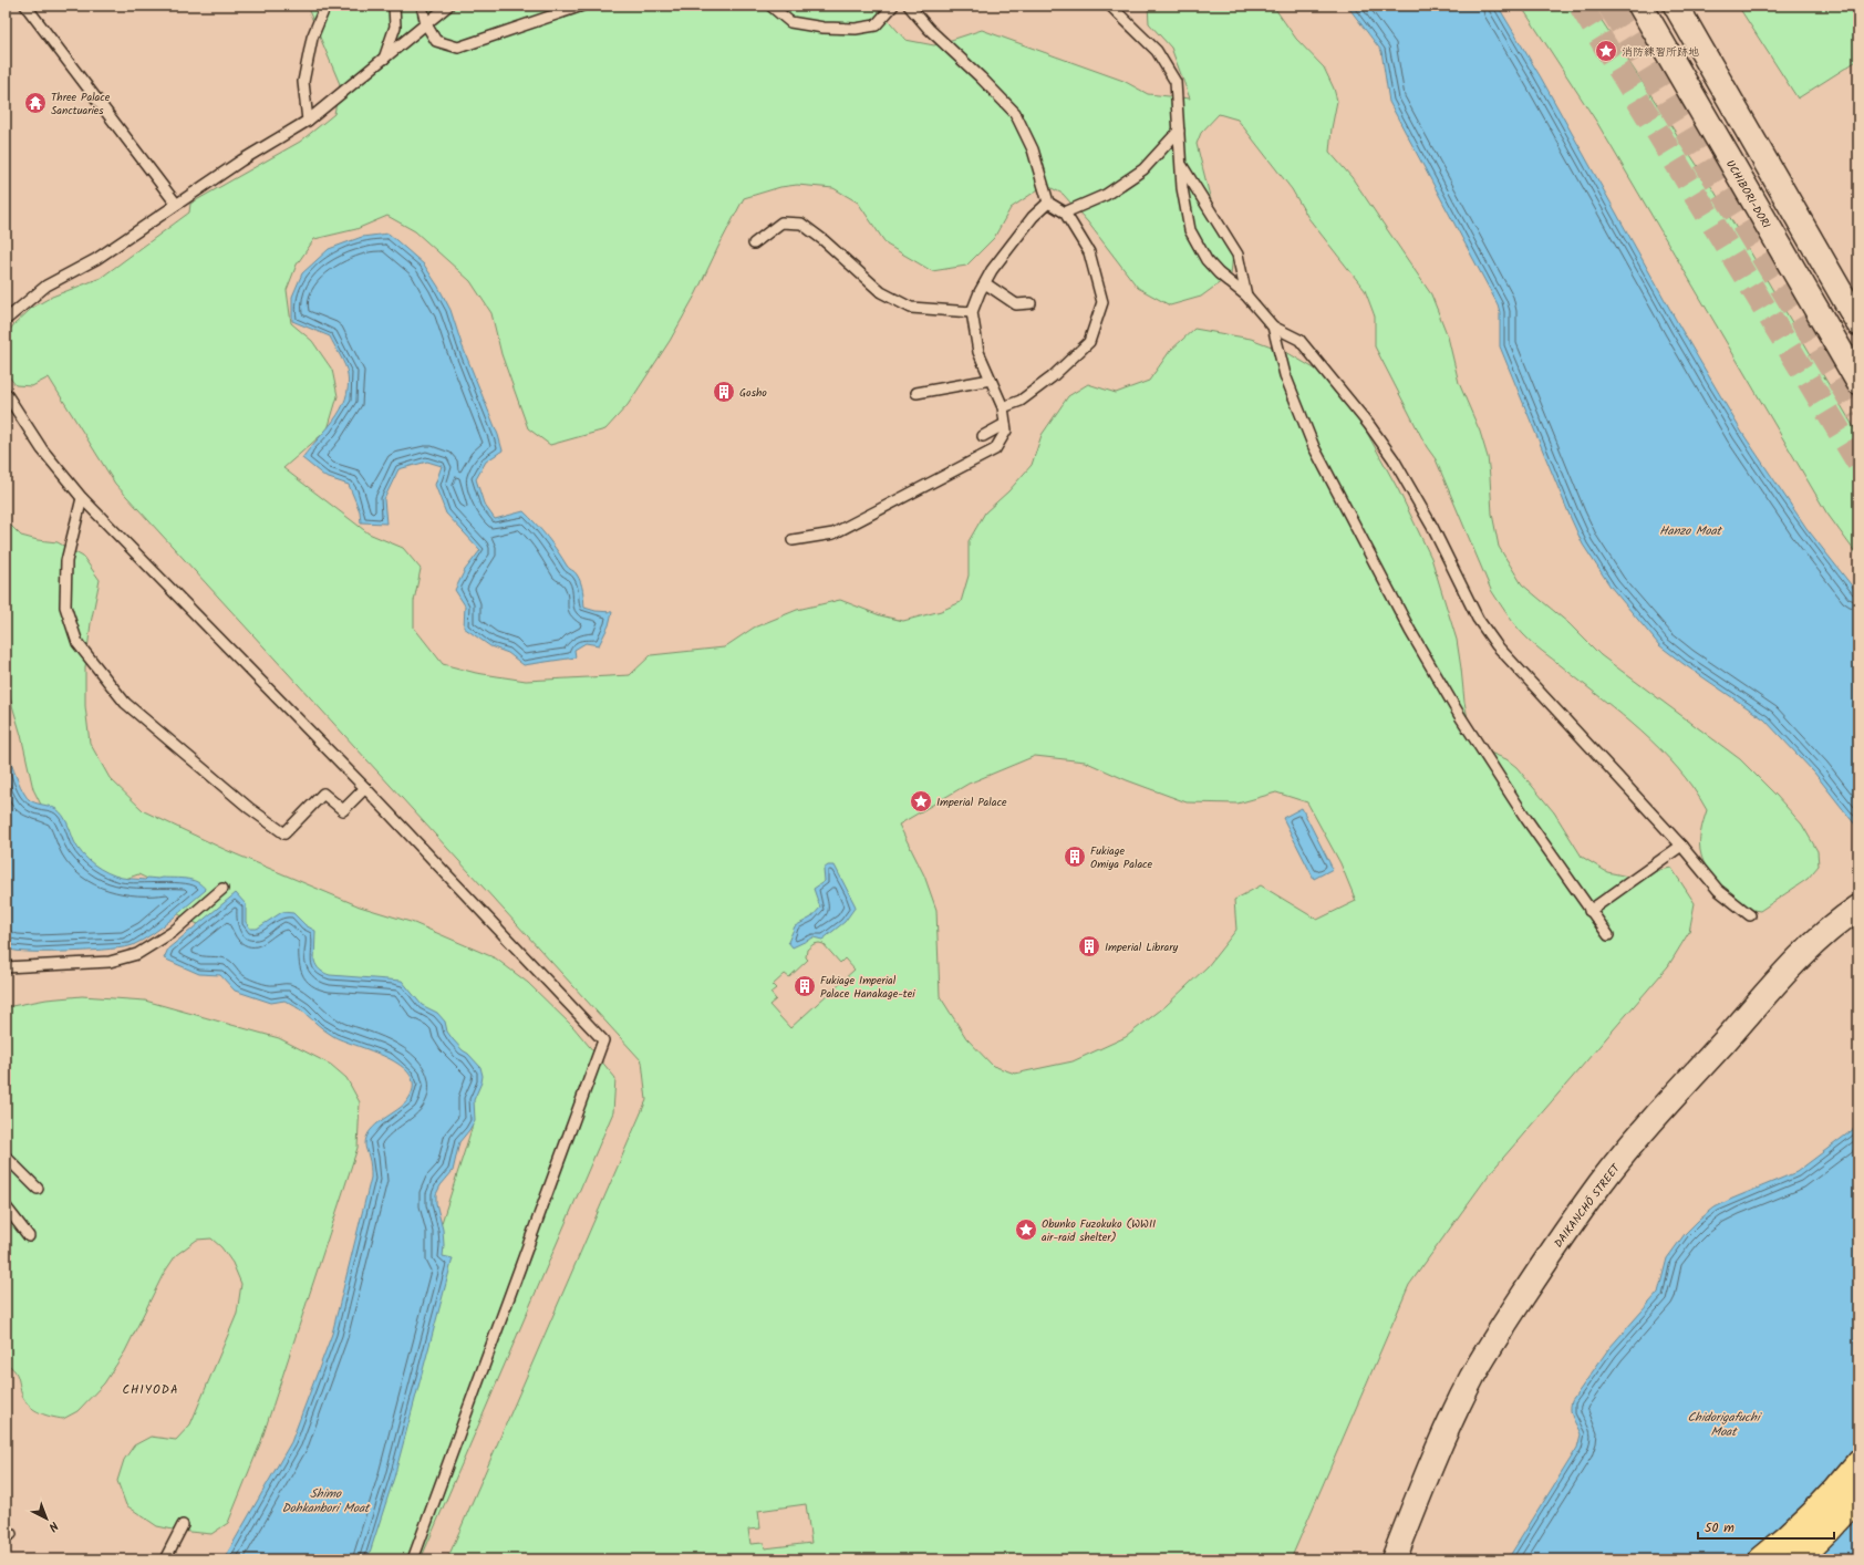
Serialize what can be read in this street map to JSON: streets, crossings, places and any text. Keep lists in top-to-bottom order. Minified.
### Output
{"streets":{"street":["UCHIBORI-DORI","DAIKANCHŌ STREET"]},"districts":["CHIYODA"],"water":["Hanzo Moat","Chidorigafuchi Moat","Shimo Dohkanbori Moat"],"places":{"place":["消防練習所跡地","Imperial Palace","Obunko Fuzokuko (WWII air-raid shelter)"],"temple":["Three Palace Sanctuaries"],"building":["Gosho","Fukiage Omiya Palace","Imperial Library","Fukiage Imperial Palace Hanakage-tei"]},"scale_bar":"50 m","north":"bottom right"}
